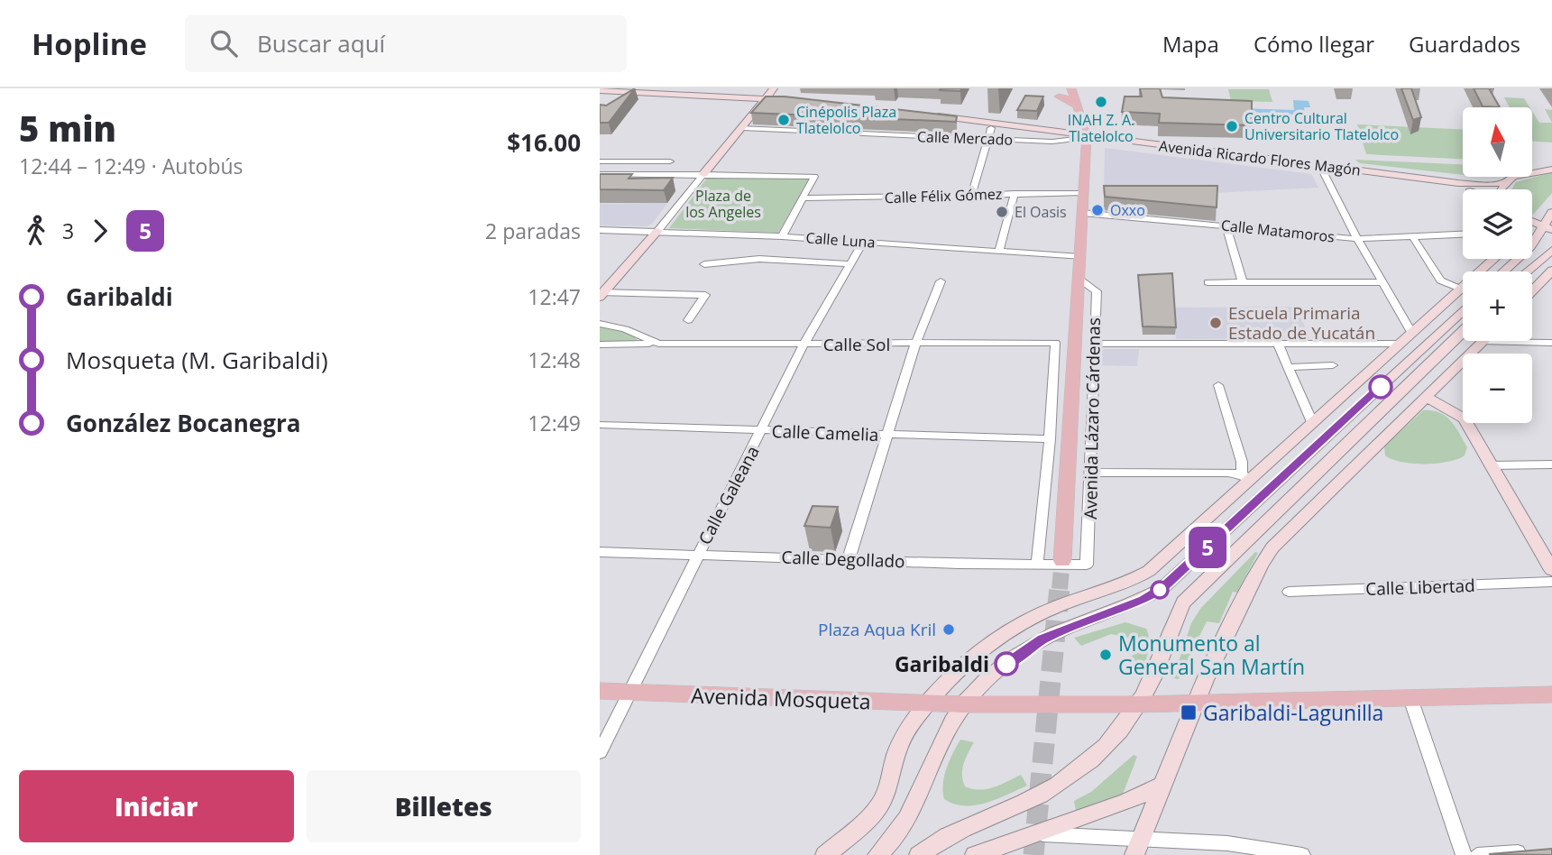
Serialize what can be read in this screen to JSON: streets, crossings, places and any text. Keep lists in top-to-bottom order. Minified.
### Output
{"streets":{"main road":["Avenida Ricardo Flores Magón","Avenida Lázaro Cárdenas","Avenida Mosqueta"],"street":["Calle Mercado","Calle Félix Gómez","Calle Matamoros","Calle Luna","Calle Sol","Calle Camelia","Calle Galeana","Calle Degollado","Calle Libertad"]},"crossings":[["Calle Mercado","Avenida Ricardo Flores Magón"],["Avenida Ricardo Flores Magón","Avenida Lázaro Cárdenas"],["Calle Félix Gómez","Avenida Lázaro Cárdenas"],["Calle Matamoros","Avenida Lázaro Cárdenas"],["Calle Luna","Avenida Lázaro Cárdenas"],["Calle Luna","Calle Galeana"],["Calle Sol","Calle Galeana"],["Avenida Lázaro Cárdenas","Calle Degollado"],["Calle Camelia","Calle Galeana"],["Calle Galeana","Calle Degollado"],["Calle Galeana","Avenida Mosqueta"]],"parks":["Plaza de los Angeles"],"places":{"other":["INAH Z. A. Tlatelolco","Cinépolis Plaza Tlatelolco","Centro Cultural Universitario Tlatelolco","Oxxo","El Oasis","Escuela Primaria Estado de Yucatán","Plaza Aqua Kril","Monumento al General San Martín","Garibaldi"],"transit":["Garibaldi-Lagunilla"]},"lines":["bus line 5"],"north":"top","page":{"header":"Hopline","search":"Buscar aquí","nav":["Mapa","Cómo llegar","Guardados"],"heading":["5 min","12:44 – 12:49 · Autobús","$16.00"],"on_map":"5","map_buttons":["+","−"],"legs":["3","5","2 paradas"],"list":[{"name":"Garibaldi","value":"12:47"},{"name":"Mosqueta (M. Garibaldi)","value":"12:48"},{"name":"González Bocanegra","value":"12:49"}],"buttons":["Iniciar","Billetes"]}}
